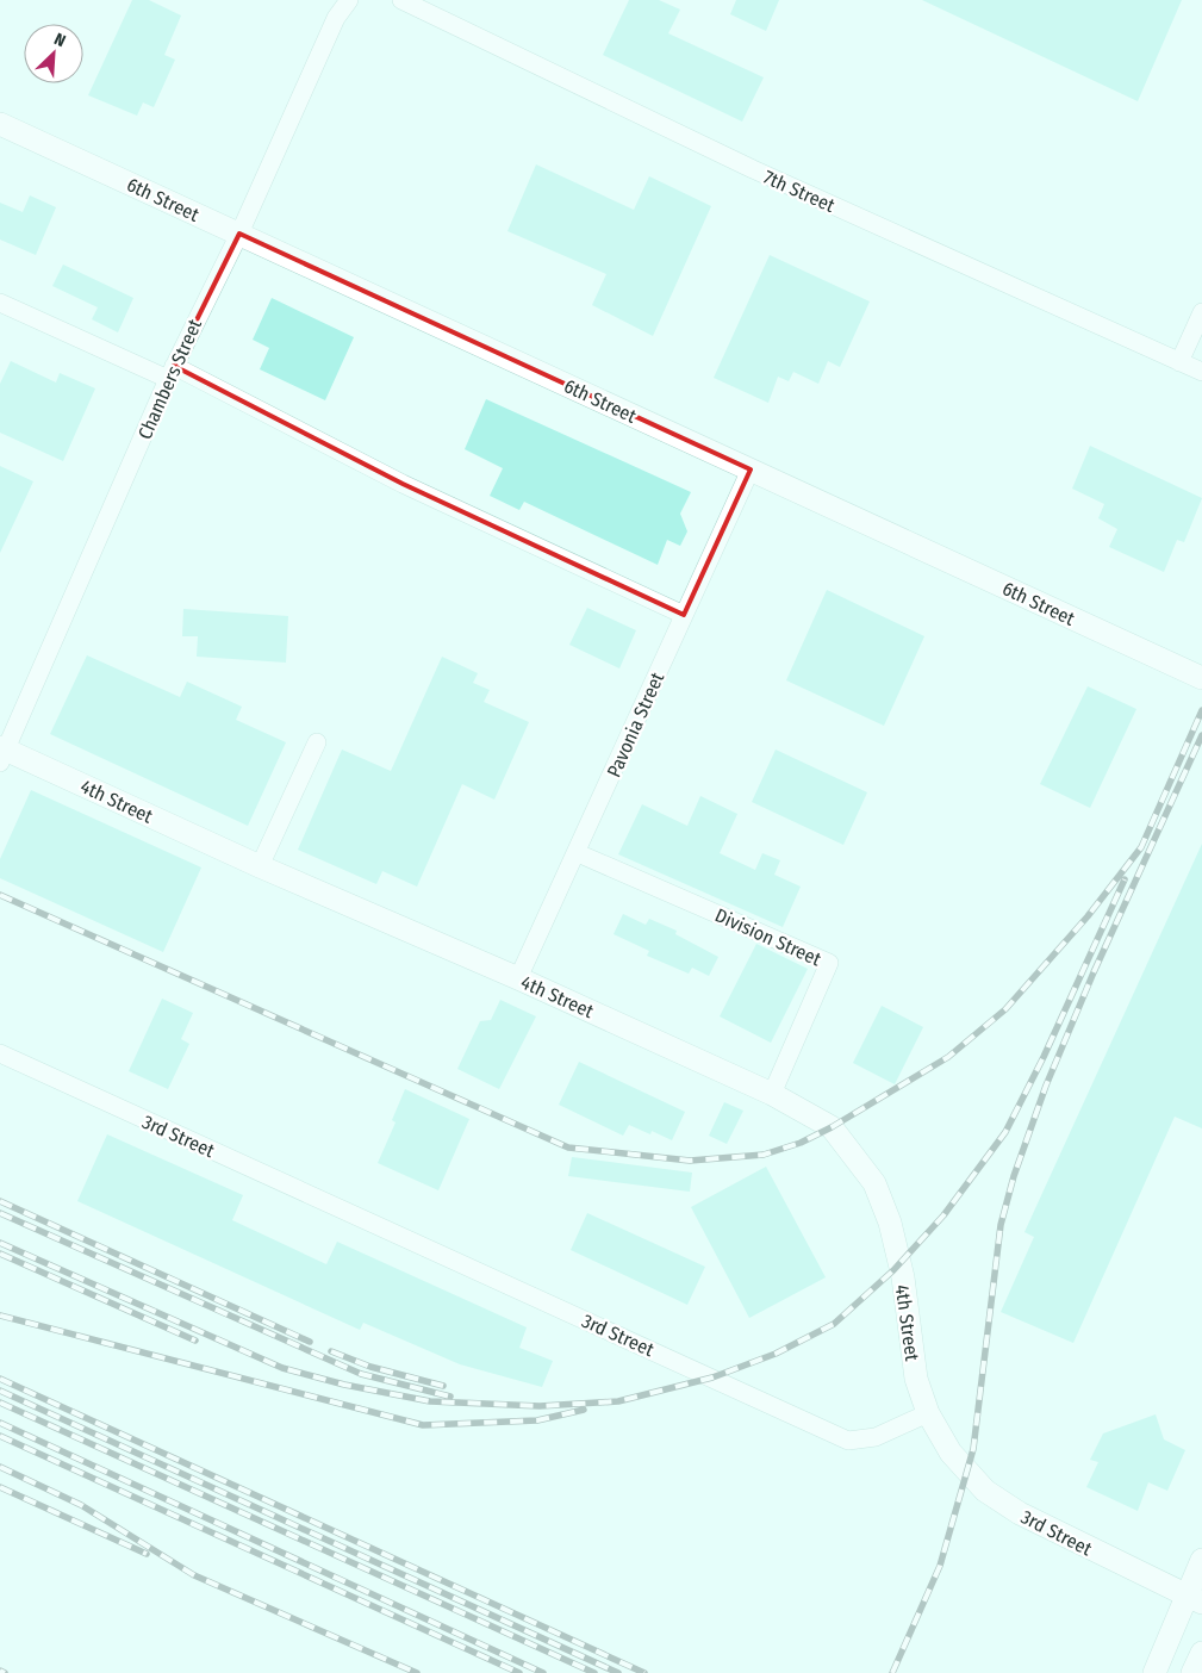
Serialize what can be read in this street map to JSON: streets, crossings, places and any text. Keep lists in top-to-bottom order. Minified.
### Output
{"streets":{"main road":["6th Street","4th Street","3rd Street"],"street":["7th Street","Chambers Street","Pavonia Street","Division Street"]},"crossings":[["6th Street","Chambers Street"],["6th Street","Pavonia Street"],["Chambers Street","4th Street"],["Pavonia Street","4th Street"],["Pavonia Street","Division Street"],["4th Street","Division Street"],["4th Street","3rd Street"]],"north":"top right"}
